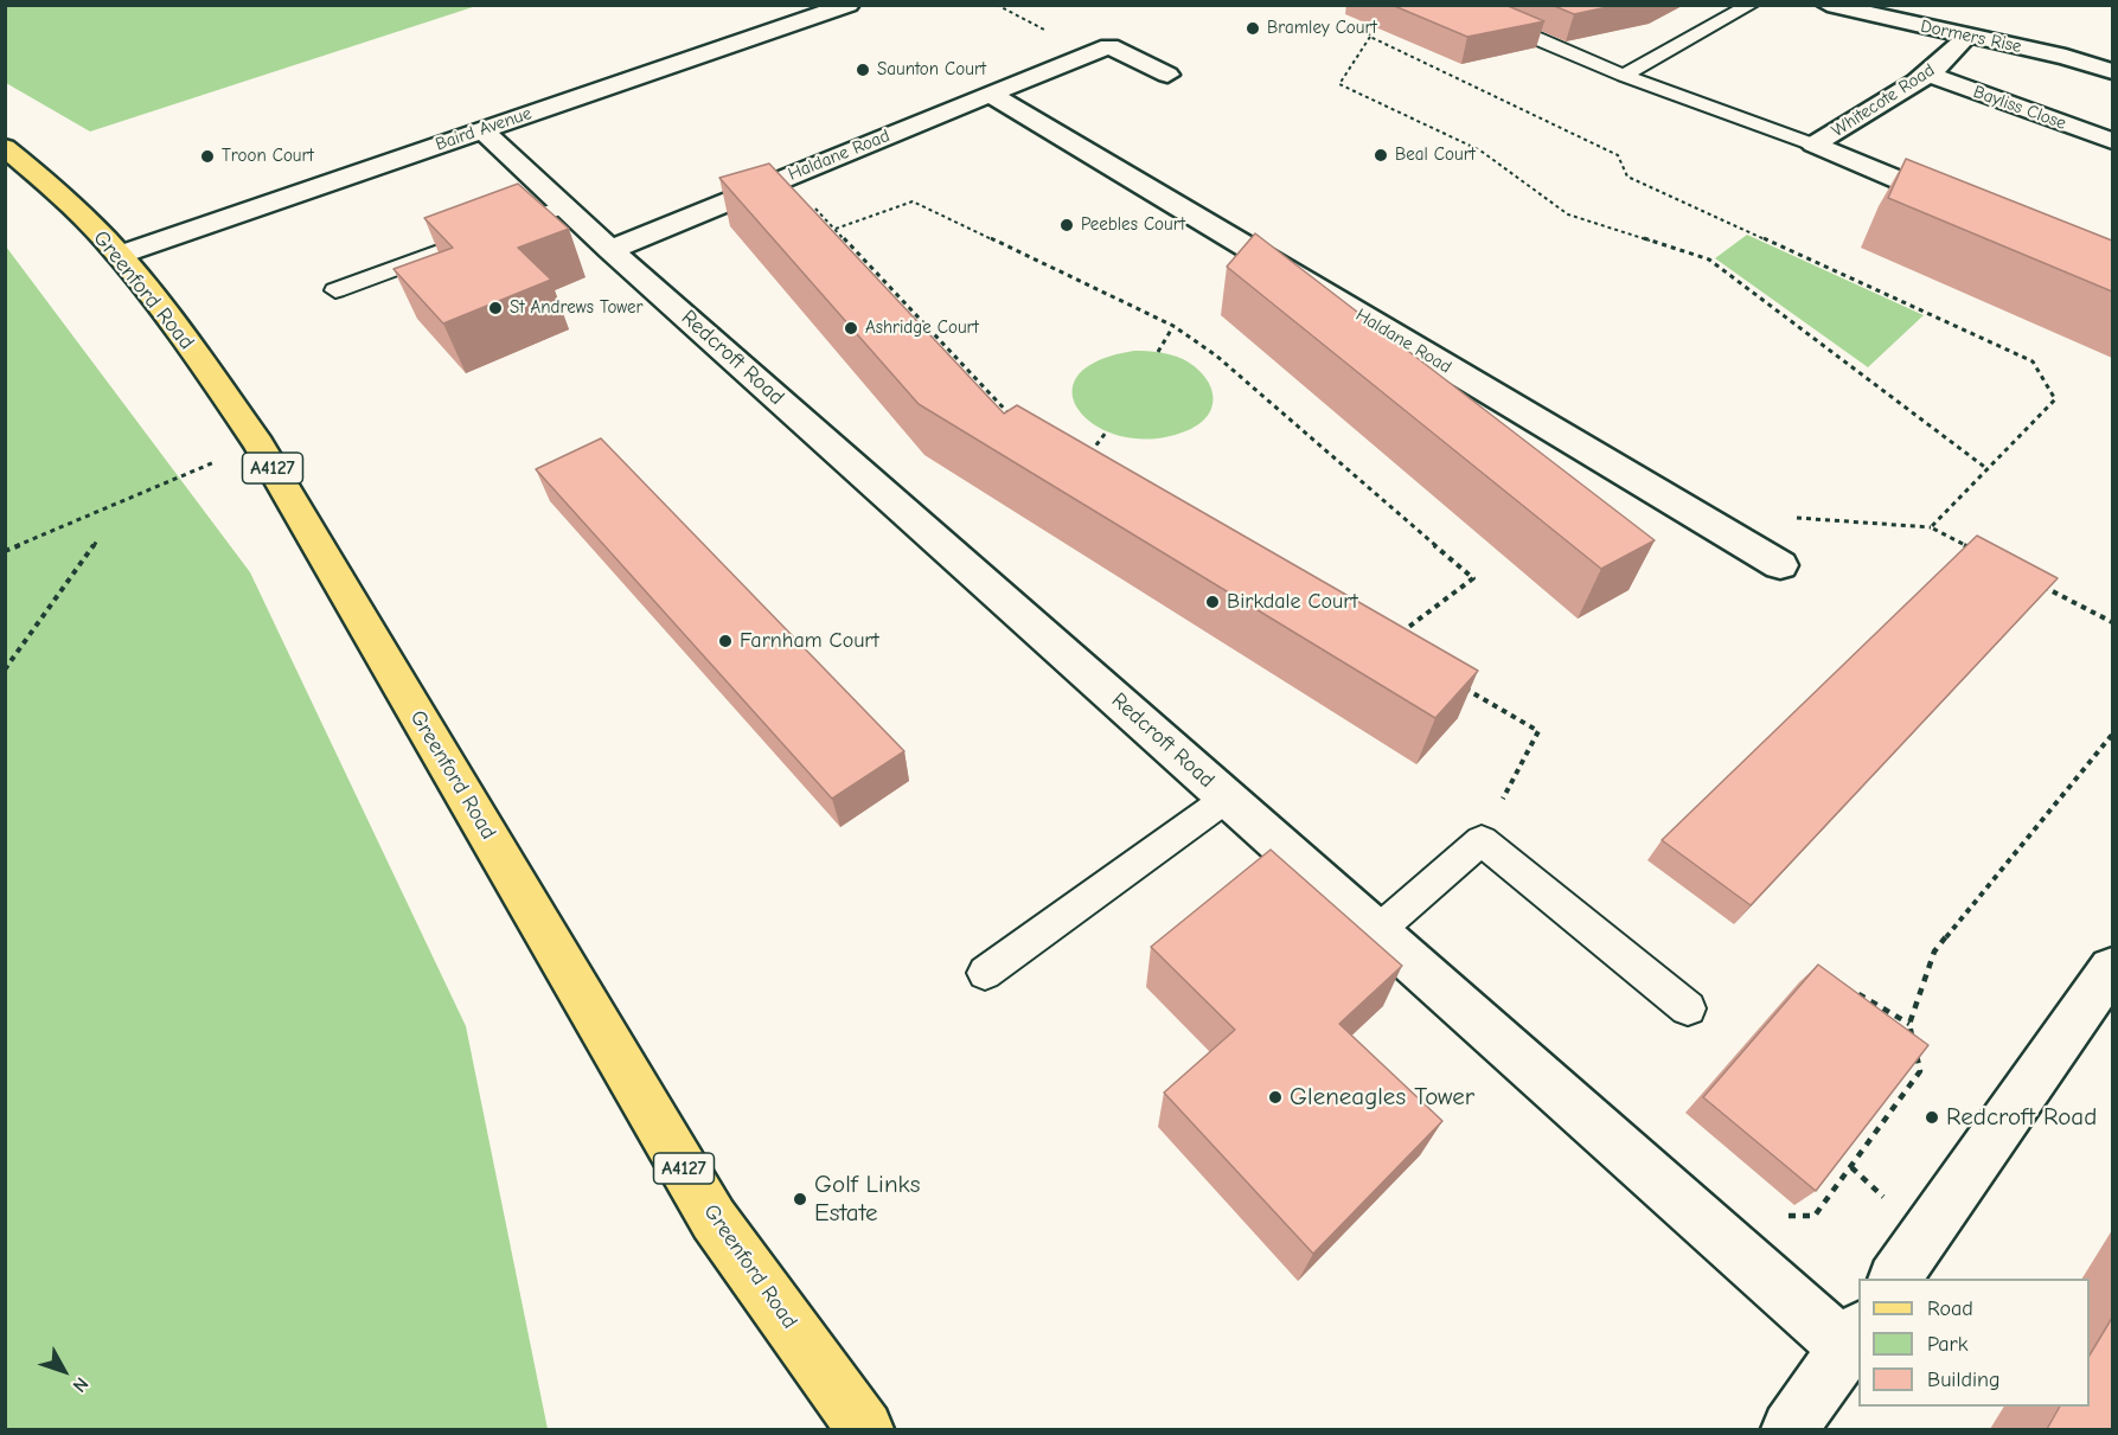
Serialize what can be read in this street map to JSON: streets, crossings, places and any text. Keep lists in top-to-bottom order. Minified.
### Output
{"streets":{"main road":["Greenford Road","A4127"],"street":["Dormers Rise","Whitecote Road","Bayliss Close","Baird Avenue","Haldane Road","Redcroft Road"]},"crossings":[["Dormers Rise","Whitecote Road"],["Whitecote Road","Bayliss Close"],["Baird Avenue","Greenford Road"],["Baird Avenue","Redcroft Road"],["Haldane Road","Redcroft Road"]],"places":["Bramley Court","Saunton Court","Beal Court","Troon Court","Peebles Court","St Andrews Tower","Ashridge Court","Birkdale Court","Farnham Court","Gleneagles Tower","Redcroft Road","Golf Links Estate"],"legend":["Road","Park","Building"],"north":"bottom right"}
